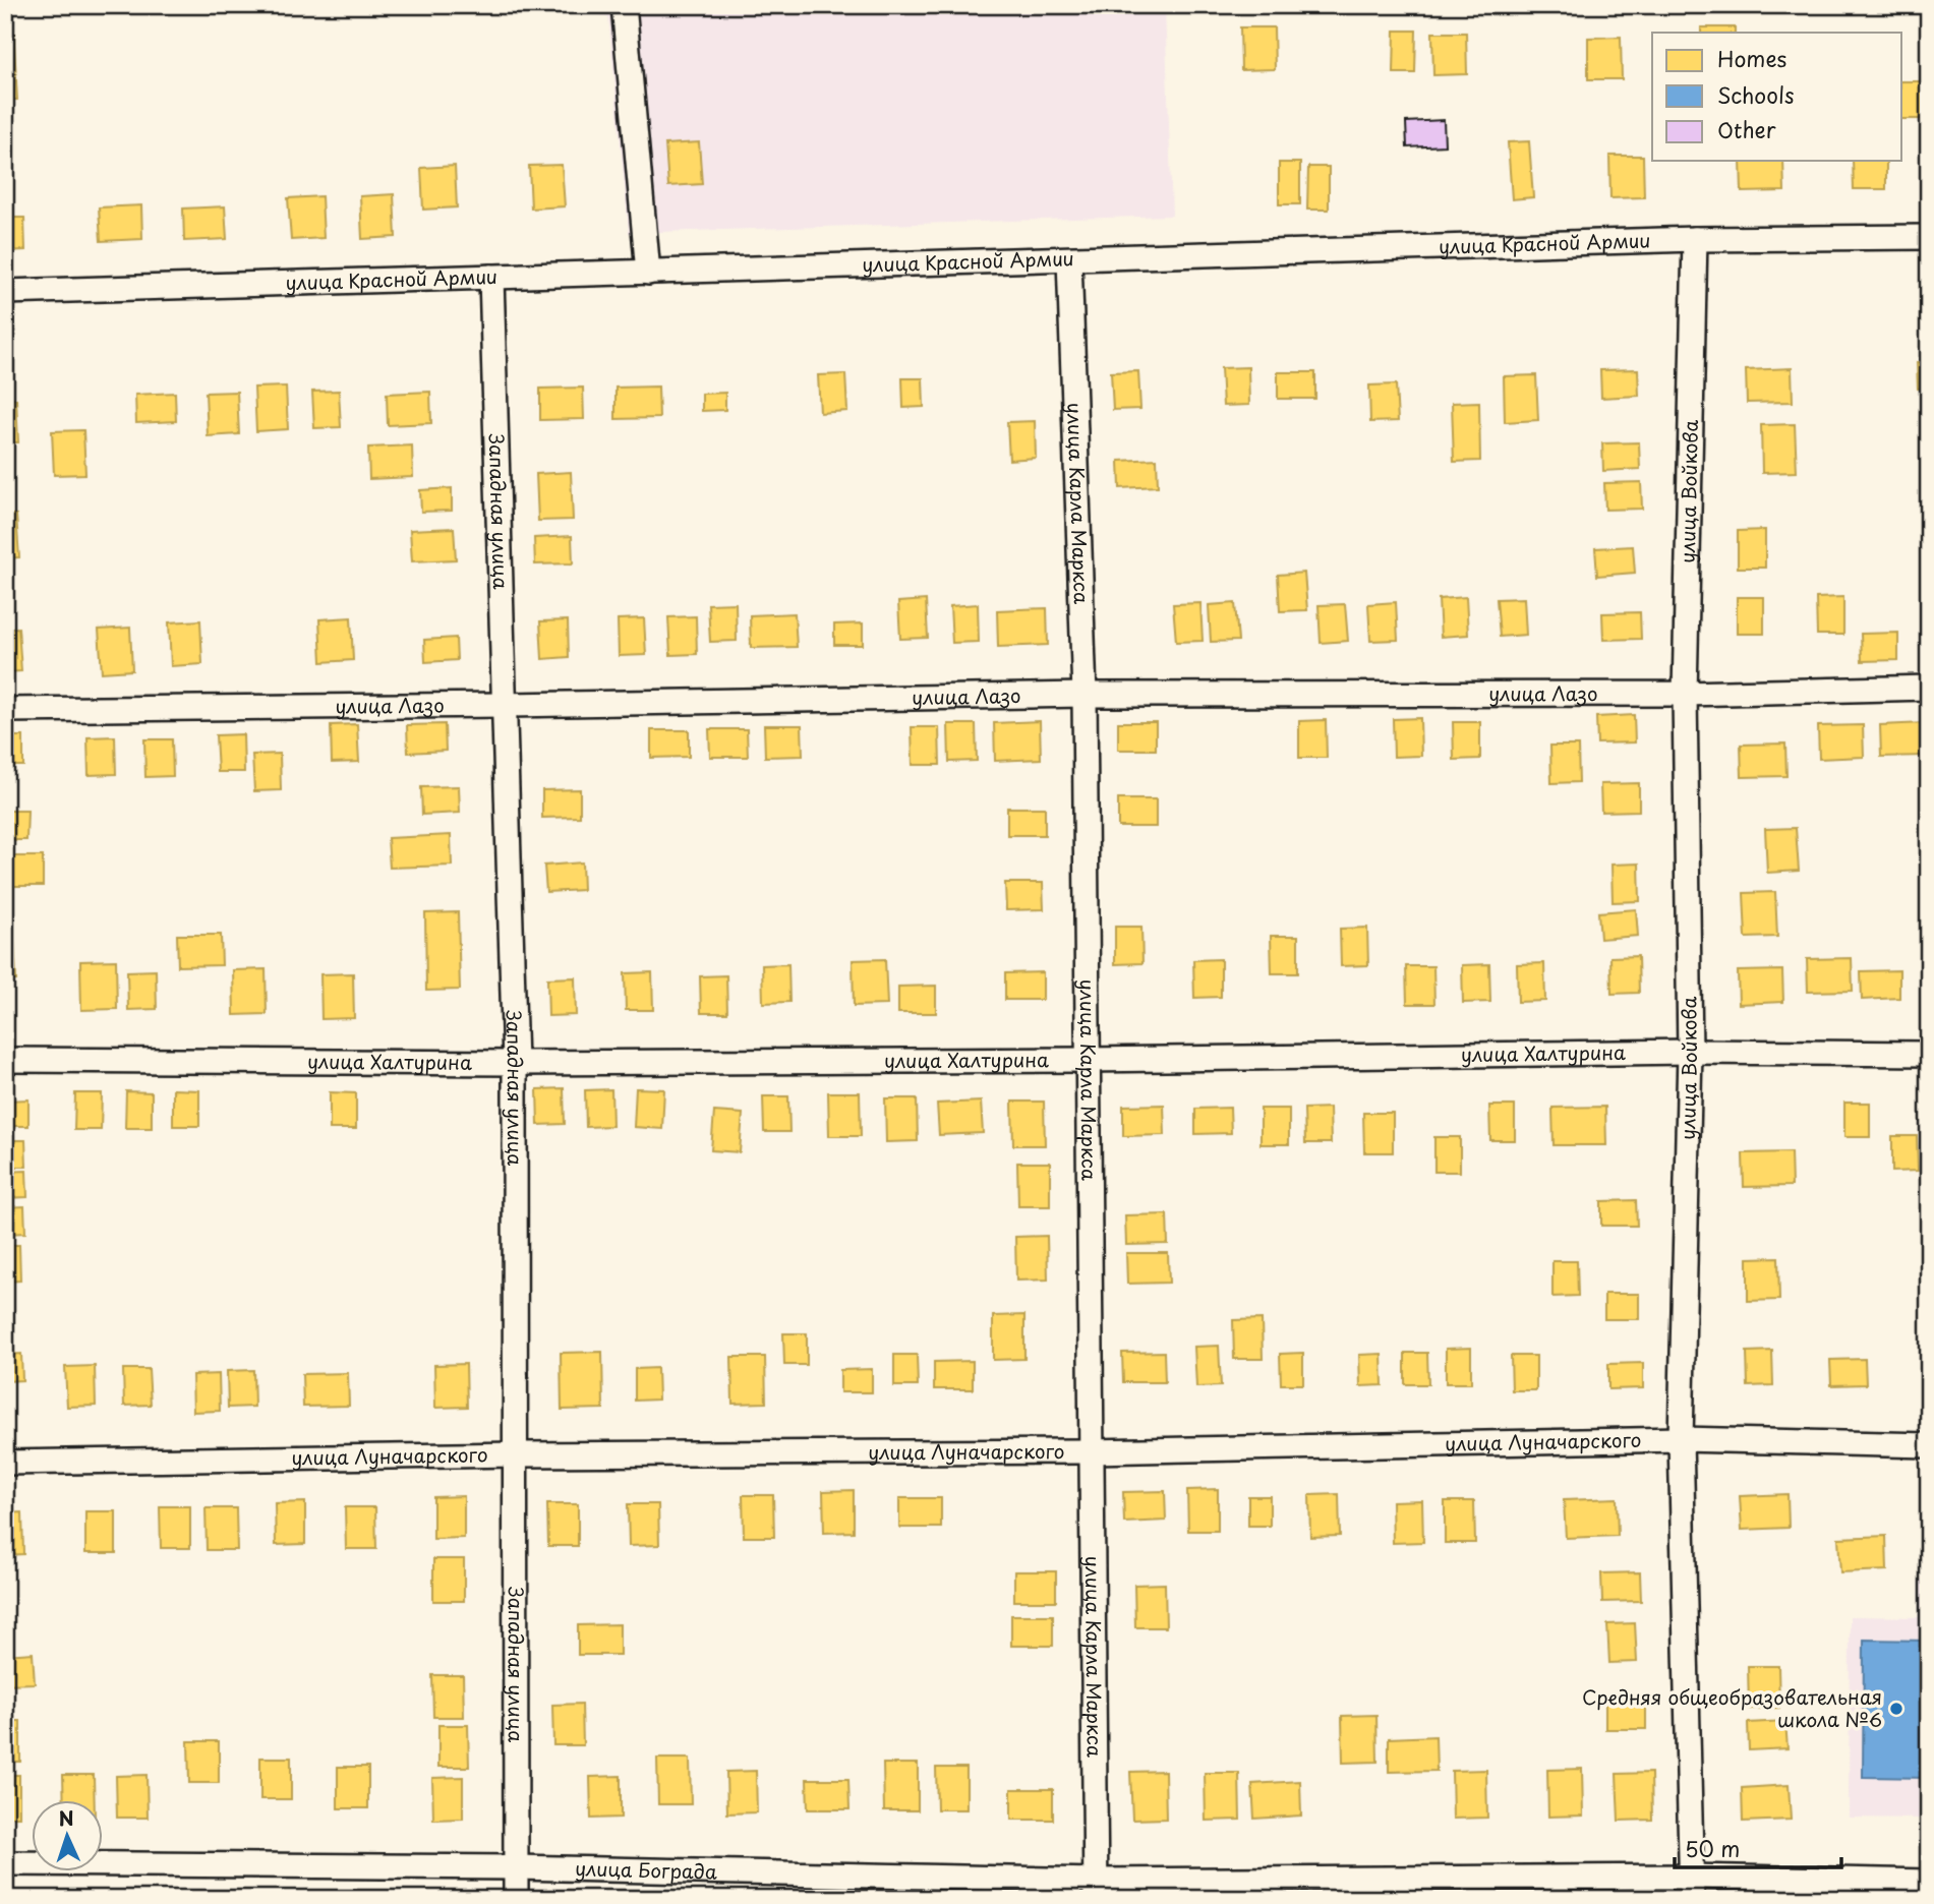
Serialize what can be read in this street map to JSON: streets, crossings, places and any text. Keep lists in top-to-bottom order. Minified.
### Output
{"streets":{"street":["улица Красной Армии","улица Войкова","улица Карла Маркса","Западная улица","улица Лазо","улица Халтурина","улица Луначарского","улица Бограда"]},"crossings":[["улица Красной Армии","улица Войкова"],["улица Красной Армии","улица Карла Маркса"],["улица Красной Армии","Западная улица"],["улица Войкова","улица Лазо"],["улица Войкова","улица Халтурина"],["улица Войкова","улица Луначарского"],["улица Войкова","улица Бограда"],["улица Карла Маркса","улица Лазо"],["улица Карла Маркса","улица Халтурина"],["улица Карла Маркса","улица Луначарского"],["улица Карла Маркса","улица Бограда"],["Западная улица","улица Лазо"],["Западная улица","улица Халтурина"],["Западная улица","улица Луначарского"],["Западная улица","улица Бограда"]],"places":["Средняя общеобразовательная школа №6"],"legend":["Homes","Schools","Other"],"scale_bar":"50 m","north":"top"}
